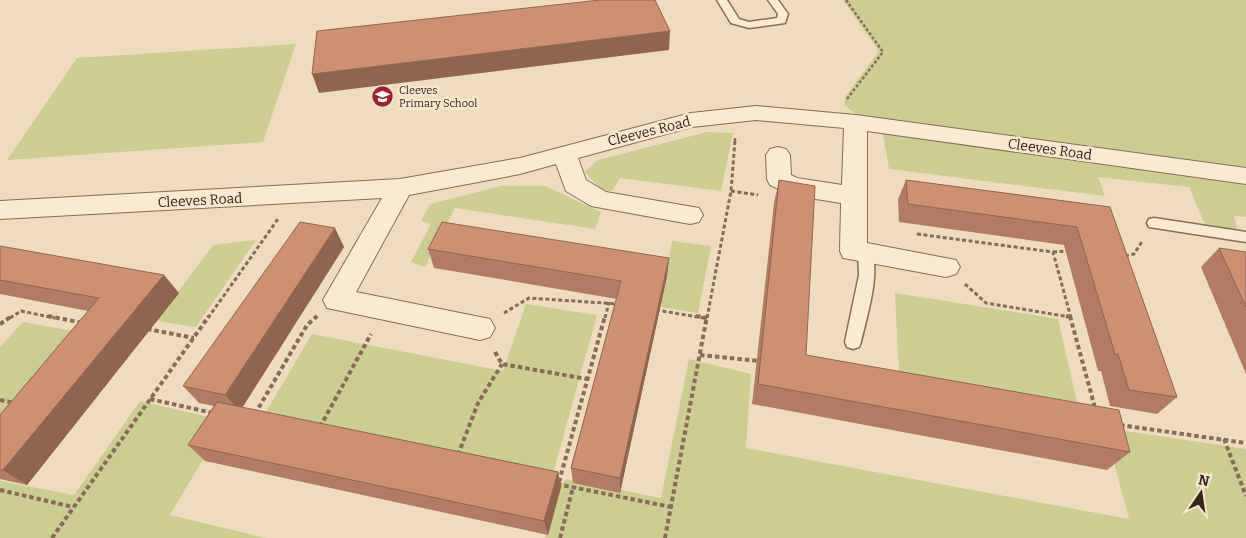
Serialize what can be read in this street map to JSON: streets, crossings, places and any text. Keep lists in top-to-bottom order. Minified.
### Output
{"streets":{"street":["Cleeves Road"]},"places":{"school or university":["Cleeves Primary School"]},"north":"top"}
